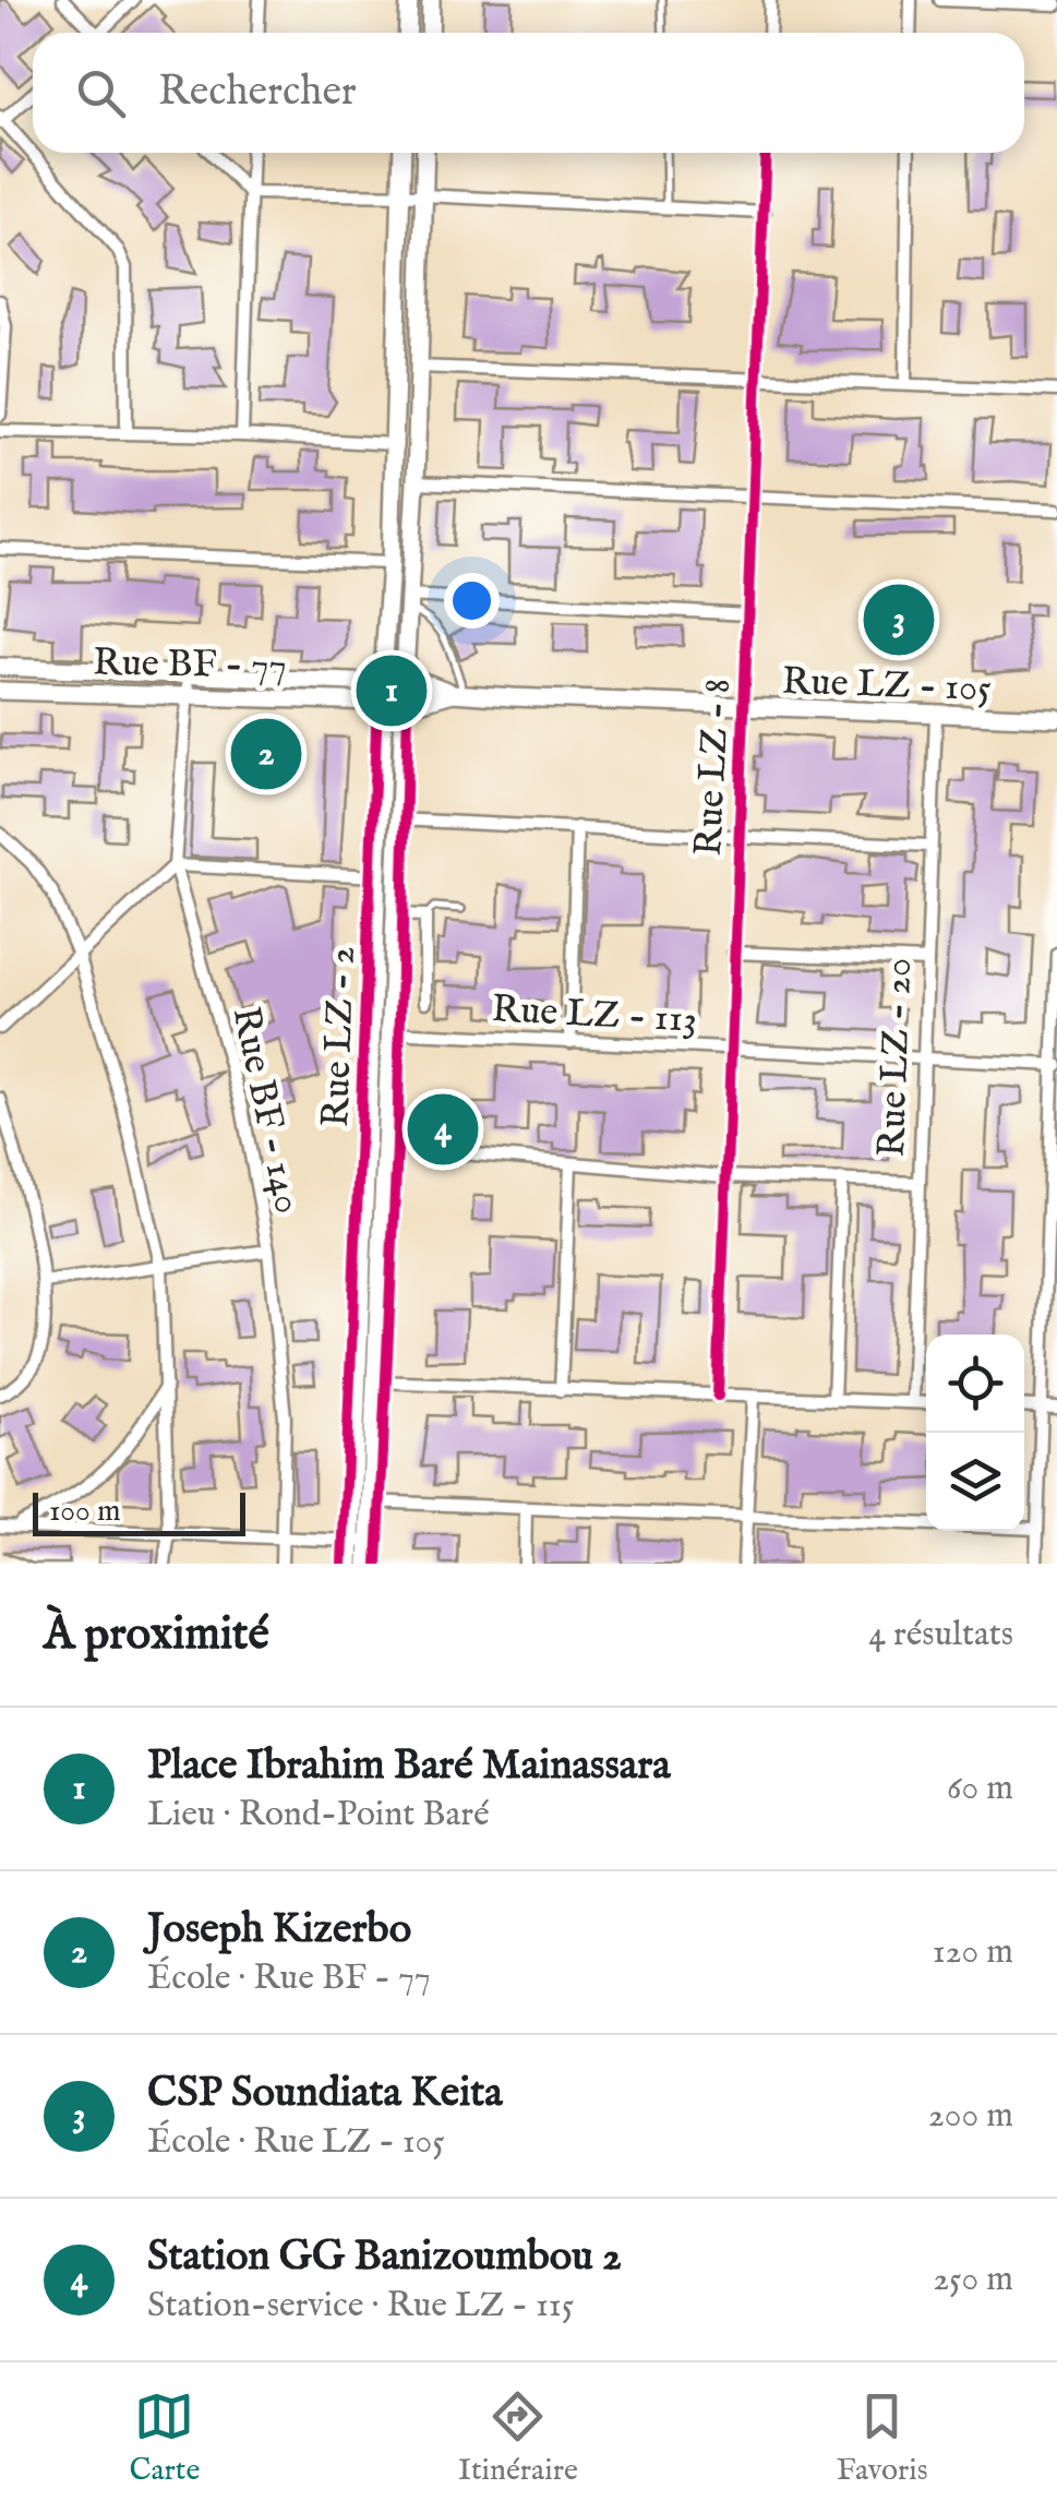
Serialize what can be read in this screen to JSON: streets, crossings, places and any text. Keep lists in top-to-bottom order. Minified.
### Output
{"streets":{"main road":["Rue BF - 77","Rue LZ - 105","Rue LZ - 2"],"street":["Rue LZ - 8","Rue LZ - 113","Rue LZ - 20","Rue BF - 140"]},"crossings":[["Rue BF - 77","Rue LZ - 105"],["Rue BF - 77","Rue LZ - 2"],["Rue BF - 77","Rue BF - 140"],["Rue LZ - 105","Rue LZ - 8"],["Rue LZ - 105","Rue LZ - 2"],["Rue LZ - 105","Rue LZ - 20"],["Rue LZ - 8","Rue LZ - 113"],["Rue LZ - 113","Rue LZ - 2"],["Rue LZ - 113","Rue LZ - 20"]],"scale_bar":"100 m","page":{"search":"Rechercher","pins":["3","1","2","4"],"scale":"100 m","heading":["À proximité","4 résultats"],"list":[{"mark":"1","name":"Place Ibrahim Baré Mainassara","note":"Lieu · Rond-Point Baré","value":"60 m"},{"mark":"2","name":"Joseph Kizerbo","note":"École · Rue BF - 77","value":"120 m"},{"mark":"3","name":"CSP Soundiata Keita","note":"École · Rue LZ - 105","value":"200 m"},{"mark":"4","name":"Station GG Banizoumbou 2","note":"Station-service · Rue LZ - 115","value":"250 m"}],"nav":["Carte","Itinéraire","Favoris"]}}
